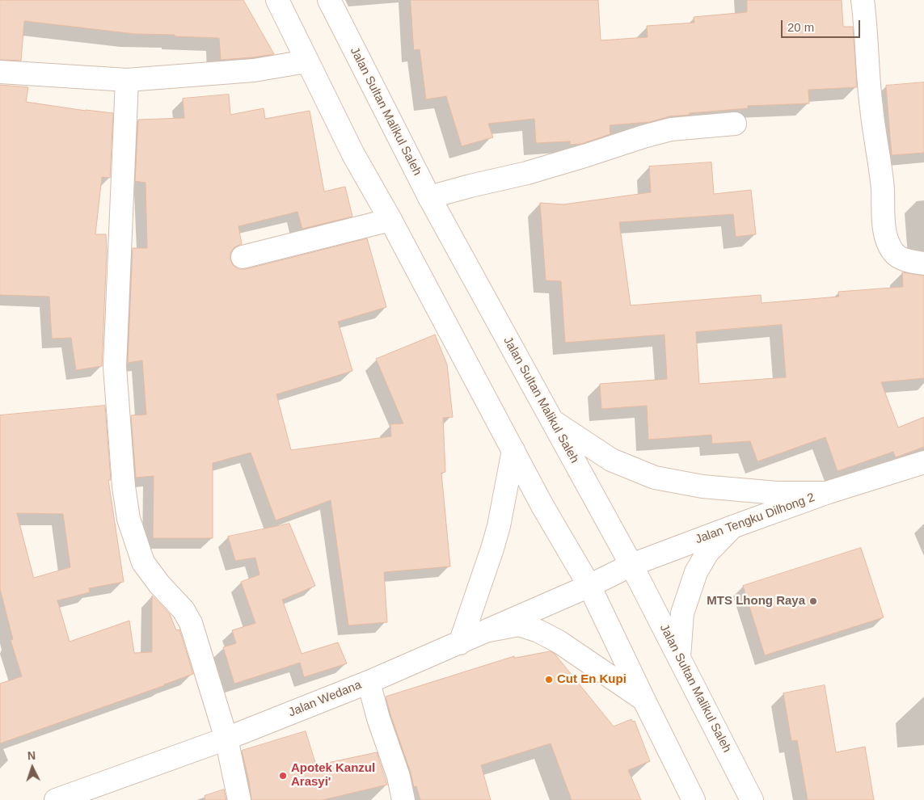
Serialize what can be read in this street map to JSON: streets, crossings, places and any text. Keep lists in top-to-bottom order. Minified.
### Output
{"streets":{"street":["Jalan Sultan Malikul Saleh","Jalan Tengku Dilhong 2","Jalan Wedana"]},"crossings":[["Jalan Sultan Malikul Saleh","Jalan Tengku Dilhong 2"],["Jalan Tengku Dilhong 2","Jalan Wedana"]],"places":["MTS Lhong Raya","Cut En Kupi","Apotek Kanzul Arasyi'"],"scale_bar":"20 m","north":"top"}
